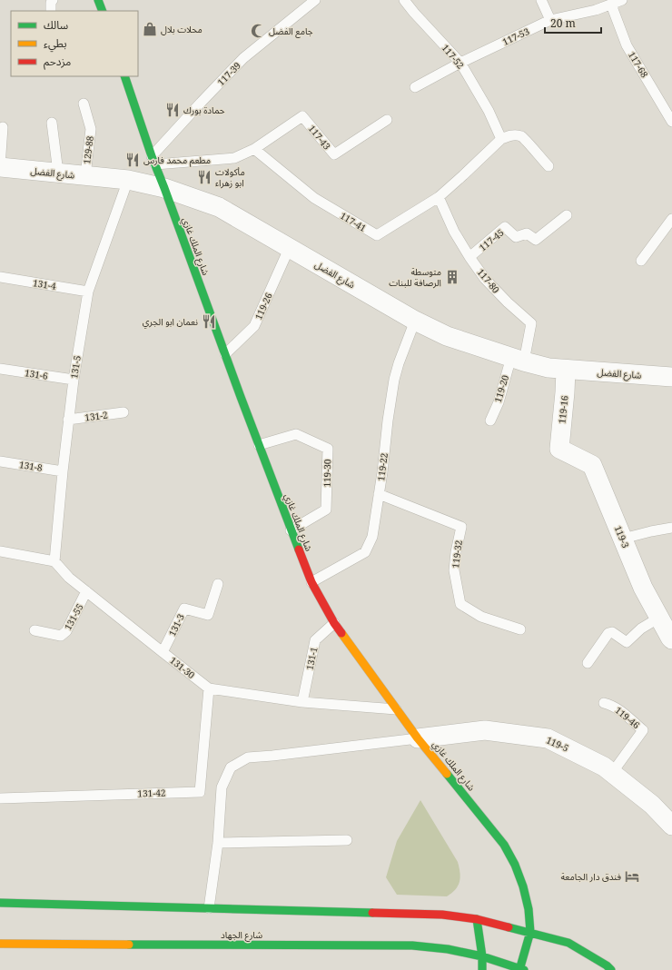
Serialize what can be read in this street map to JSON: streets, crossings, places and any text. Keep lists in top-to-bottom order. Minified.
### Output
{"streets":{"main road":["شارع الملك غازي","شارع الجهاد"],"street":["شارع الفضل","119-16","119-3","119-5"],"lane":["117-53","117-52","117-68","117-39","117-43","129-88","117-41","117-45","117-80","131-4","119-26","131-5","131-6","119-20","131-2","131-8","119-22","119-30","119-32","131-55","131-3","131-1","131-30","119-46","131-42"]},"crossings":[["117-53","117-52"],["117-53","117-68"],["117-52","117-41"],["117-39","شارع الملك غازي"],["117-43","117-41"],["129-88","شارع الفضل"],["شارع الفضل","شارع الملك غازي"],["شارع الفضل","117-80"],["شارع الفضل","119-26"],["شارع الفضل","131-5"],["شارع الفضل","119-20"],["شارع الفضل","119-16"],["شارع الفضل","119-22"],["117-41","117-80"],["117-45","117-80"],["شارع الملك غازي","119-26"],["شارع الملك غازي","119-22"],["شارع الملك غازي","119-30"],["شارع الملك غازي","131-1"],["شارع الملك غازي","131-30"],["شارع الملك غازي","119-5"],["117-80","119-20"],["131-4","131-5"],["131-5","131-6"],["131-5","131-2"],["131-5","131-8"],["131-5","131-30"],["119-16","119-3"],["119-22","119-32"],["131-55","131-30"],["131-3","131-30"],["131-1","131-30"],["131-30","131-42"],["119-46","119-5"]],"places":{"shop":["محلات بلال"],"mosque":["جامع الفضل"],"restaurant":["حمادة بورك","مطعم محمد فارس","مأكولات ابو زهراء","نعمان ابو الجري"],"building":["متوسطة الرصافة للبنات"],"hotel":["فندق دار الجامعة"]},"legend":["سالك","بطيء","مزدحم"],"scale_bar":"20 m"}
